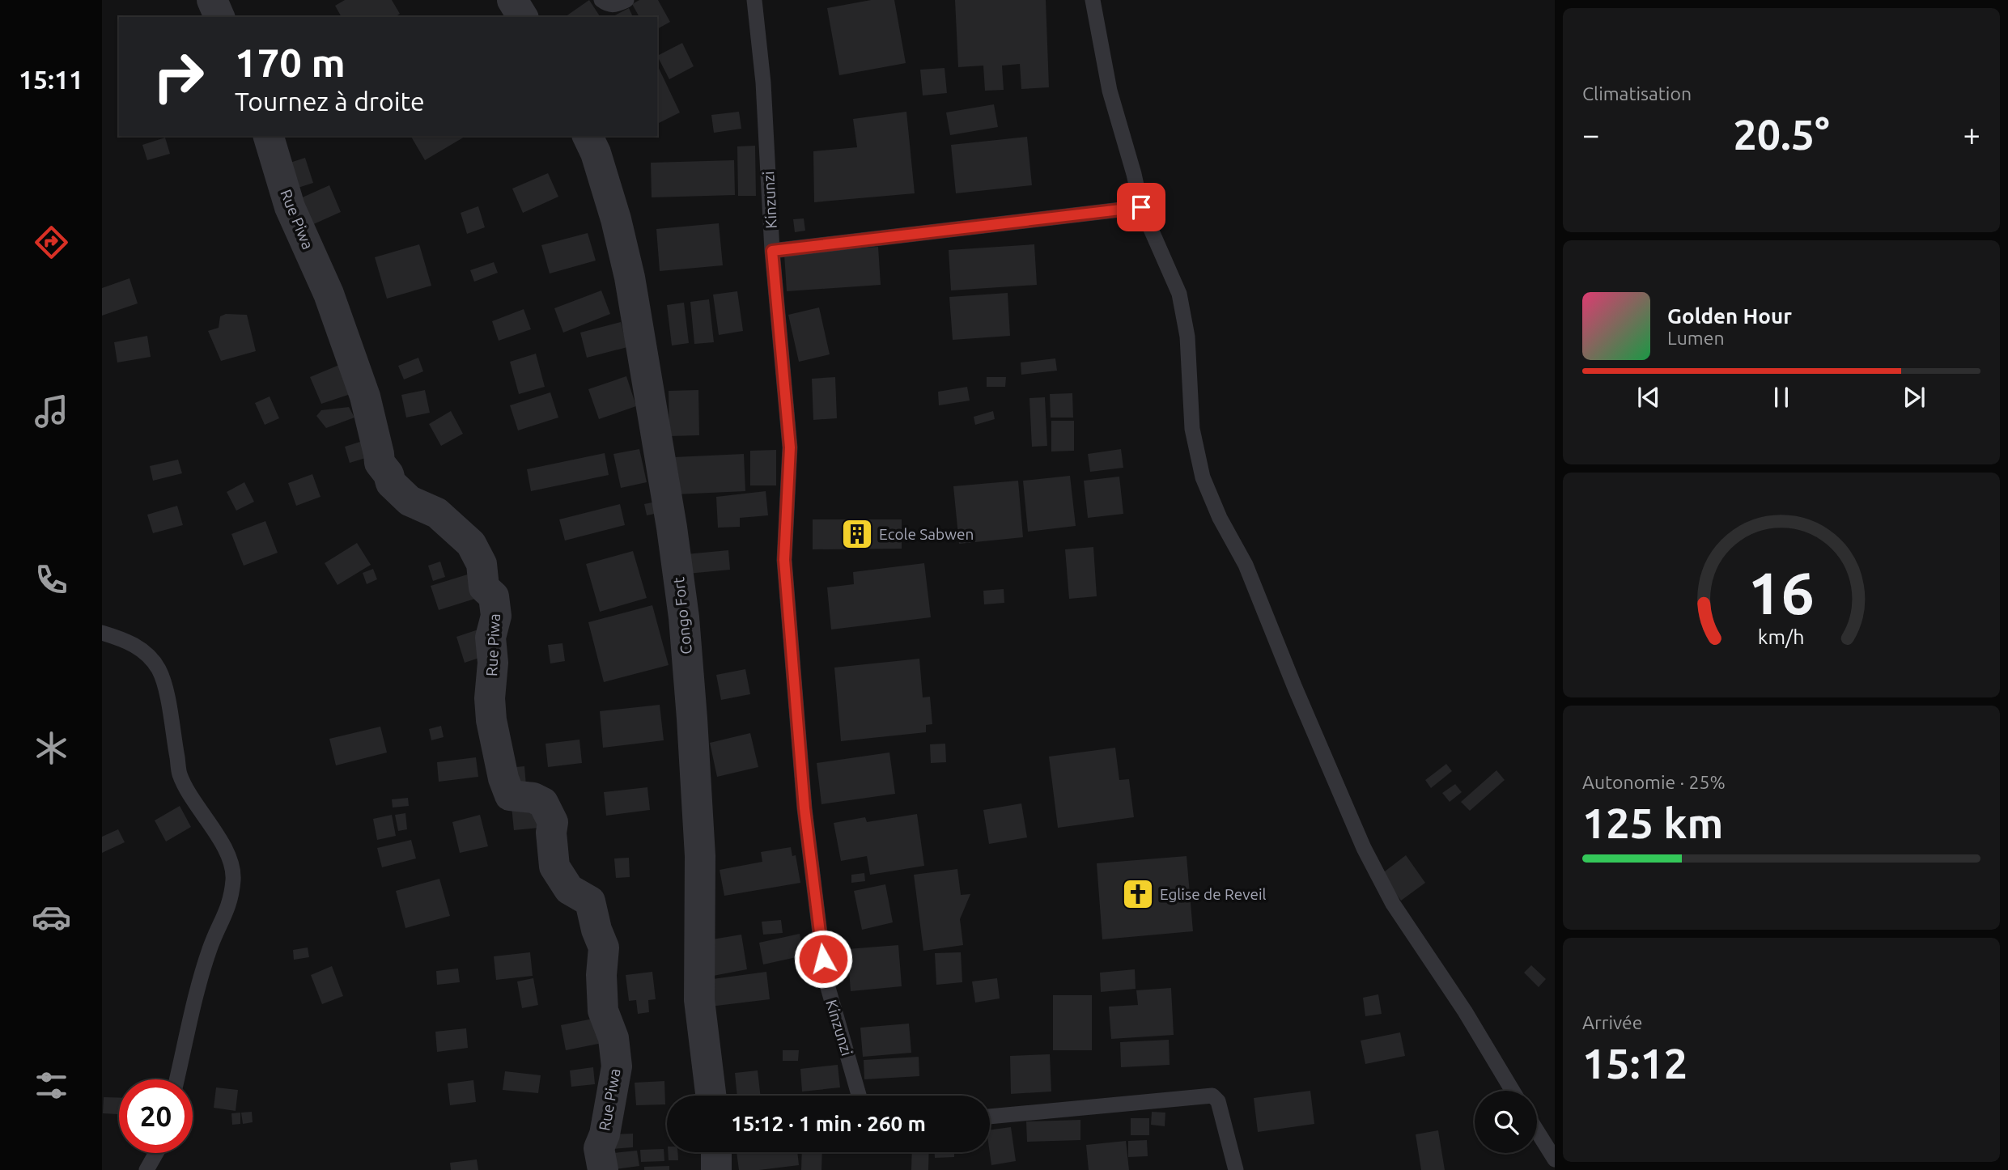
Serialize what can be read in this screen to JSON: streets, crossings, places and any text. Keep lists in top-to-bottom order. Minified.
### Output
{"streets":{"street":["Rue Piwa","Congo Fort"],"lane":["Kinzunzi"]},"places":{"building":["Ecole Sabwen"],"church":["Eglise de Reveil"]},"page":{"tabs":"15:11","tile":["Climatisation",["Autonomie · 25%","125 km"],["Arrivée","15:12"]],"turn":["170 m","Tournez à droite"],"heat":["−","20.5°","+"],"song":["Golden Hour","Lumen"],"limit":"20","trip":"15:12 · 1 min · 260 m","gauge":["16","km/h"]}}
